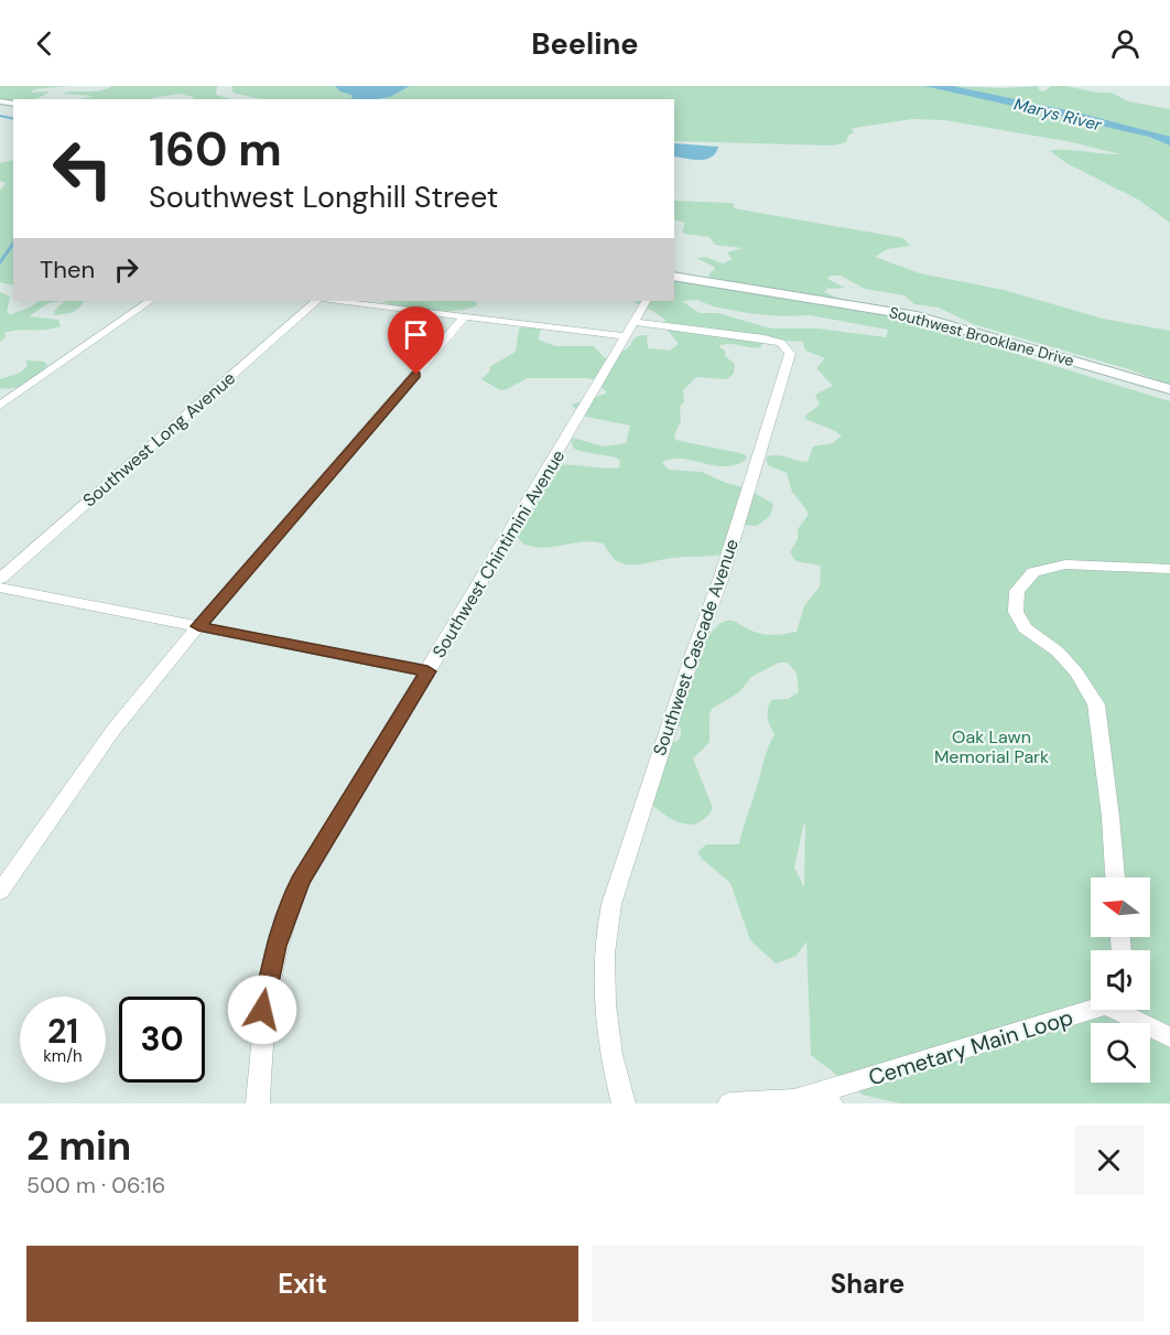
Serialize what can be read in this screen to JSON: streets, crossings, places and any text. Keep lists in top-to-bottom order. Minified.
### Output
{"streets":{"street":["Southwest Brooklane Drive","Southwest Long Avenue","Southwest Chintimini Avenue","Southwest Cascade Avenue","Cemetary Main Loop"]},"crossings":[["Southwest Chintimini Avenue","Southwest Cascade Avenue"]],"water":["Marys River"],"parks":["Oak Lawn Memorial Park"],"north":"left","page":{"header":"Beeline","turn":["160 m","Southwest Longhill Street"],"then":"Then","speed":"21 km/h","limit":"30","heading":["2 min","500 m · 06:16"],"buttons":["Exit","Share"]}}
